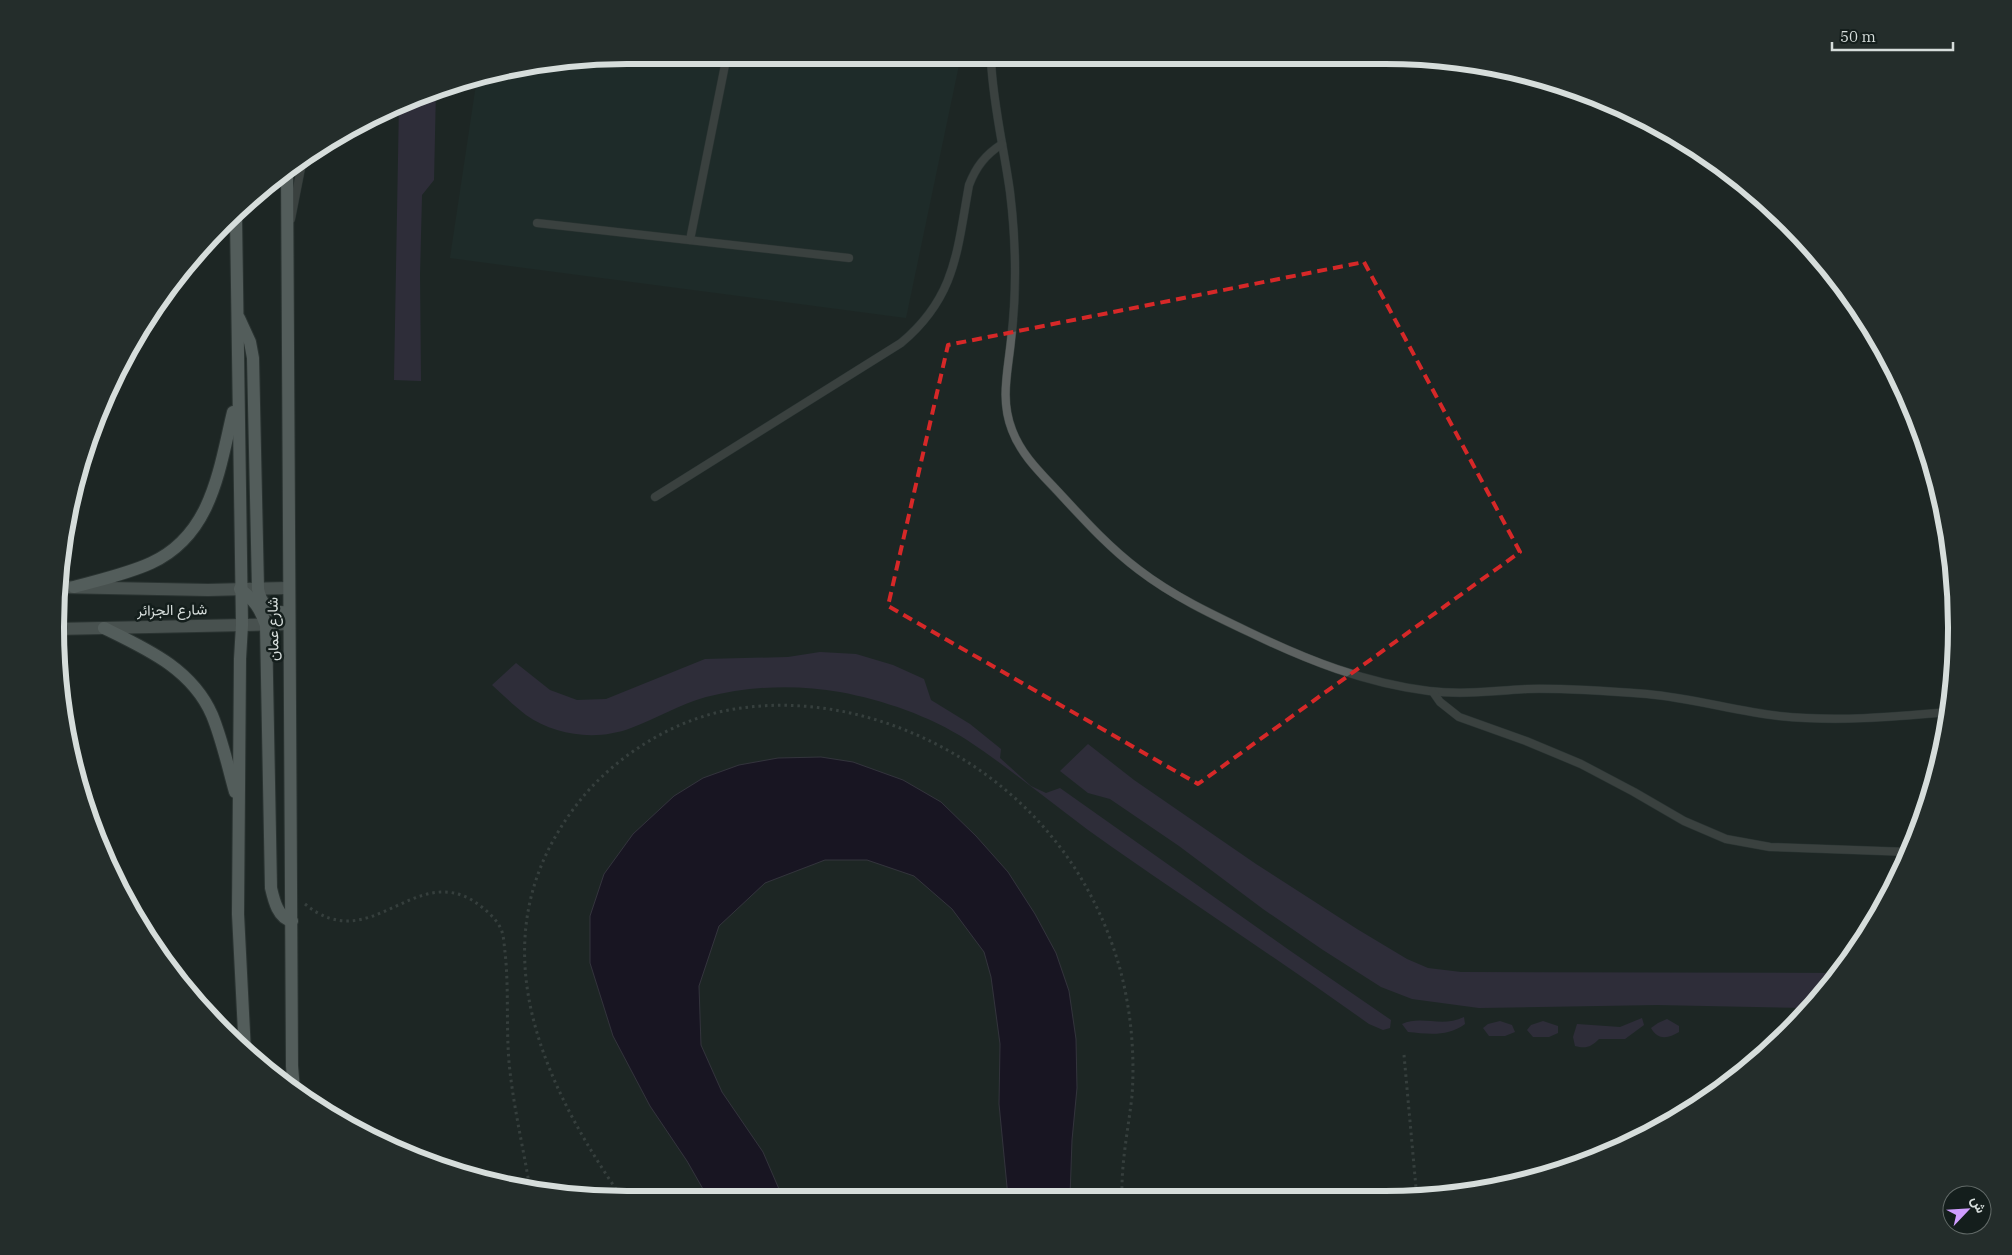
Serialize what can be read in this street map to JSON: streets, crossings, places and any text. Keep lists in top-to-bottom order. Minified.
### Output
{"streets":{"main road":["شارع الجزائر","شارع عمان"]},"crossings":[["شارع الجزائر","شارع عمان"]],"scale_bar":"50 m","north":"top right"}
